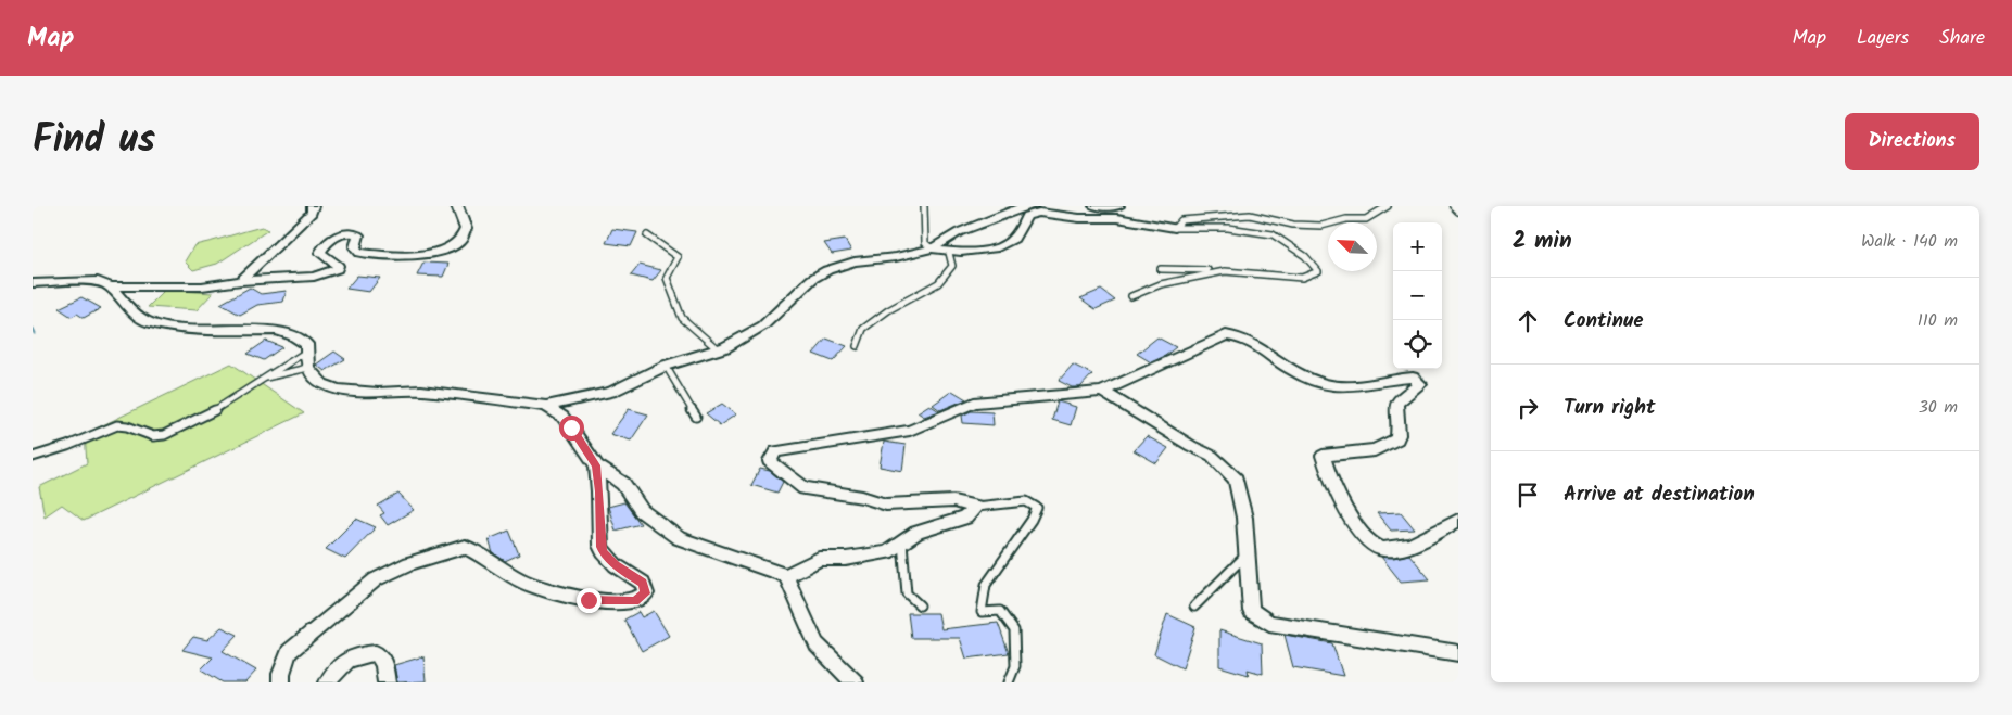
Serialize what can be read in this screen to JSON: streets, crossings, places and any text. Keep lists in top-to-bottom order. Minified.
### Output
{"north":"top left","page":{"header":"Map","nav":["Map","Layers","Share"],"title":"Find us","buttons":"Directions","heading":["2 min","Walk · 140 m"],"map_buttons":["+","−"],"list":[["Continue","110 m"],["Turn right","30 m"],"Arrive at destination"]}}
